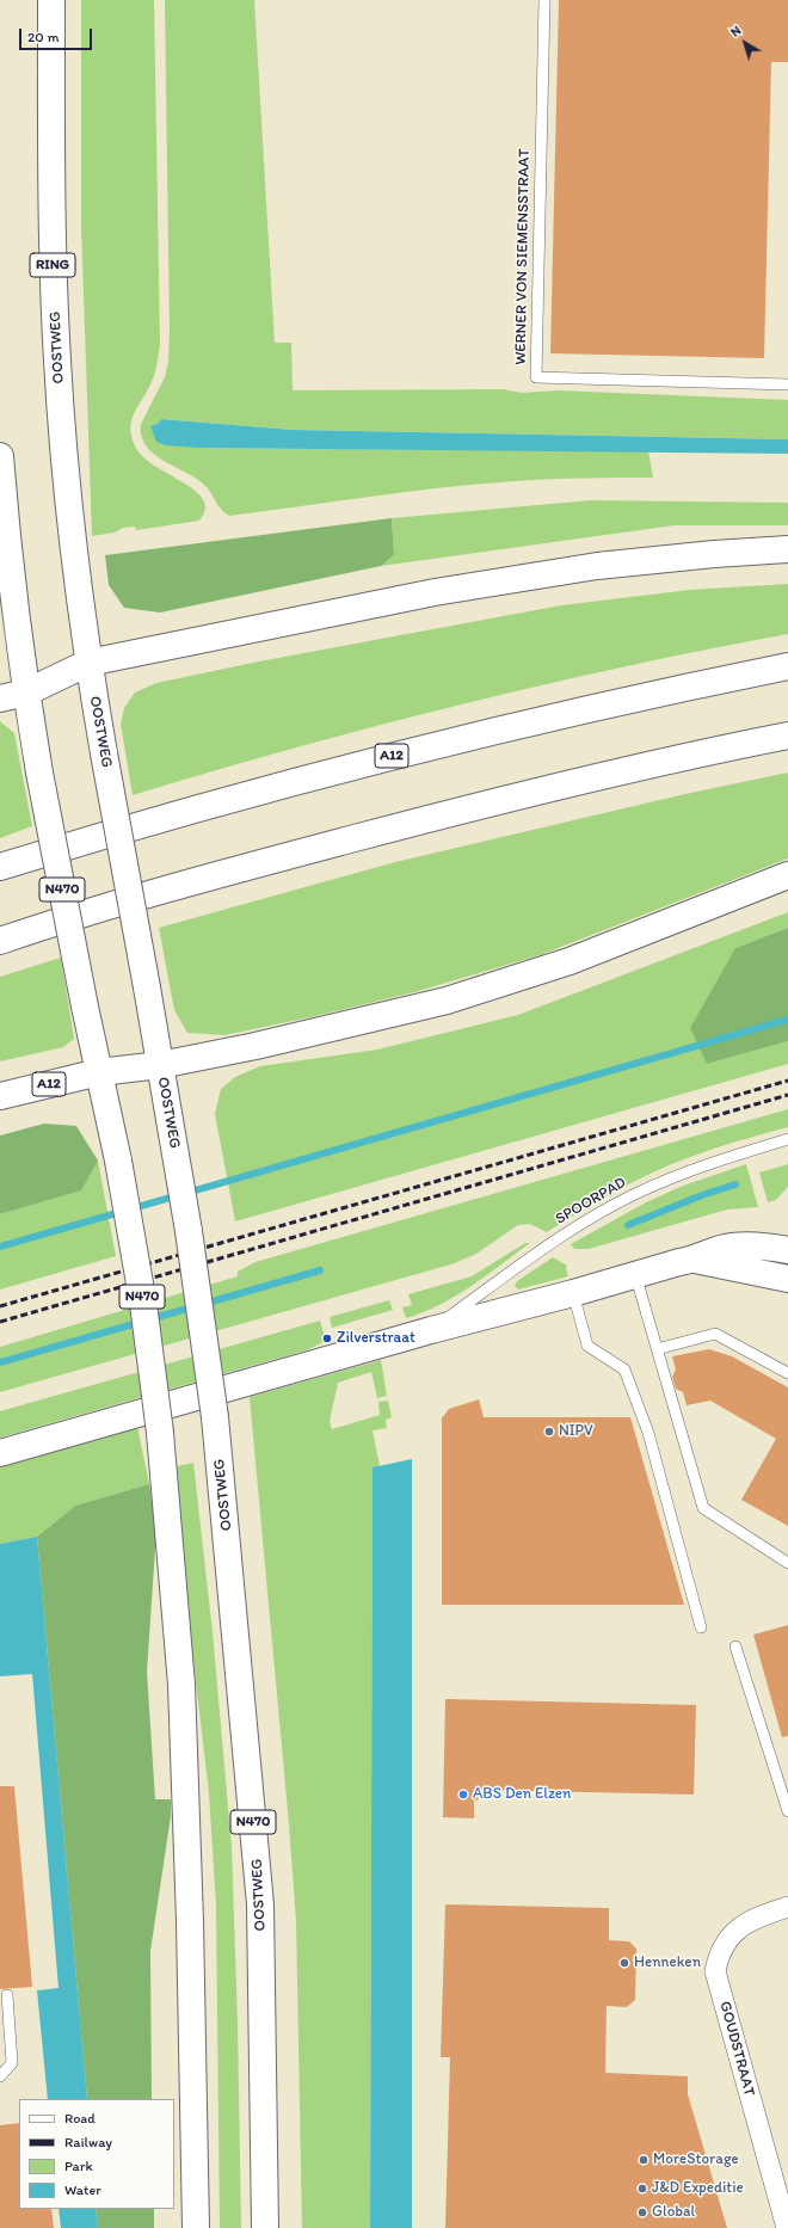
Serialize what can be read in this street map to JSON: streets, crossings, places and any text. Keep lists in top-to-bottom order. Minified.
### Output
{"streets":{"main road":["RING","OOSTWEG","A12","N470"],"street":["GOUDSTRAAT"],"lane":["WERNER VON SIEMENSSTRAAT","SPOORPAD"]},"crossings":[["OOSTWEG","A12"],["A12","N470"]],"places":["Zilverstraat","NIPV","ABS Den Elzen","Henneken","MoreStorage","J&D Expeditie","Global"],"legend":["Road","Railway","Park","Water"],"scale_bar":"20 m","north":"top left"}
